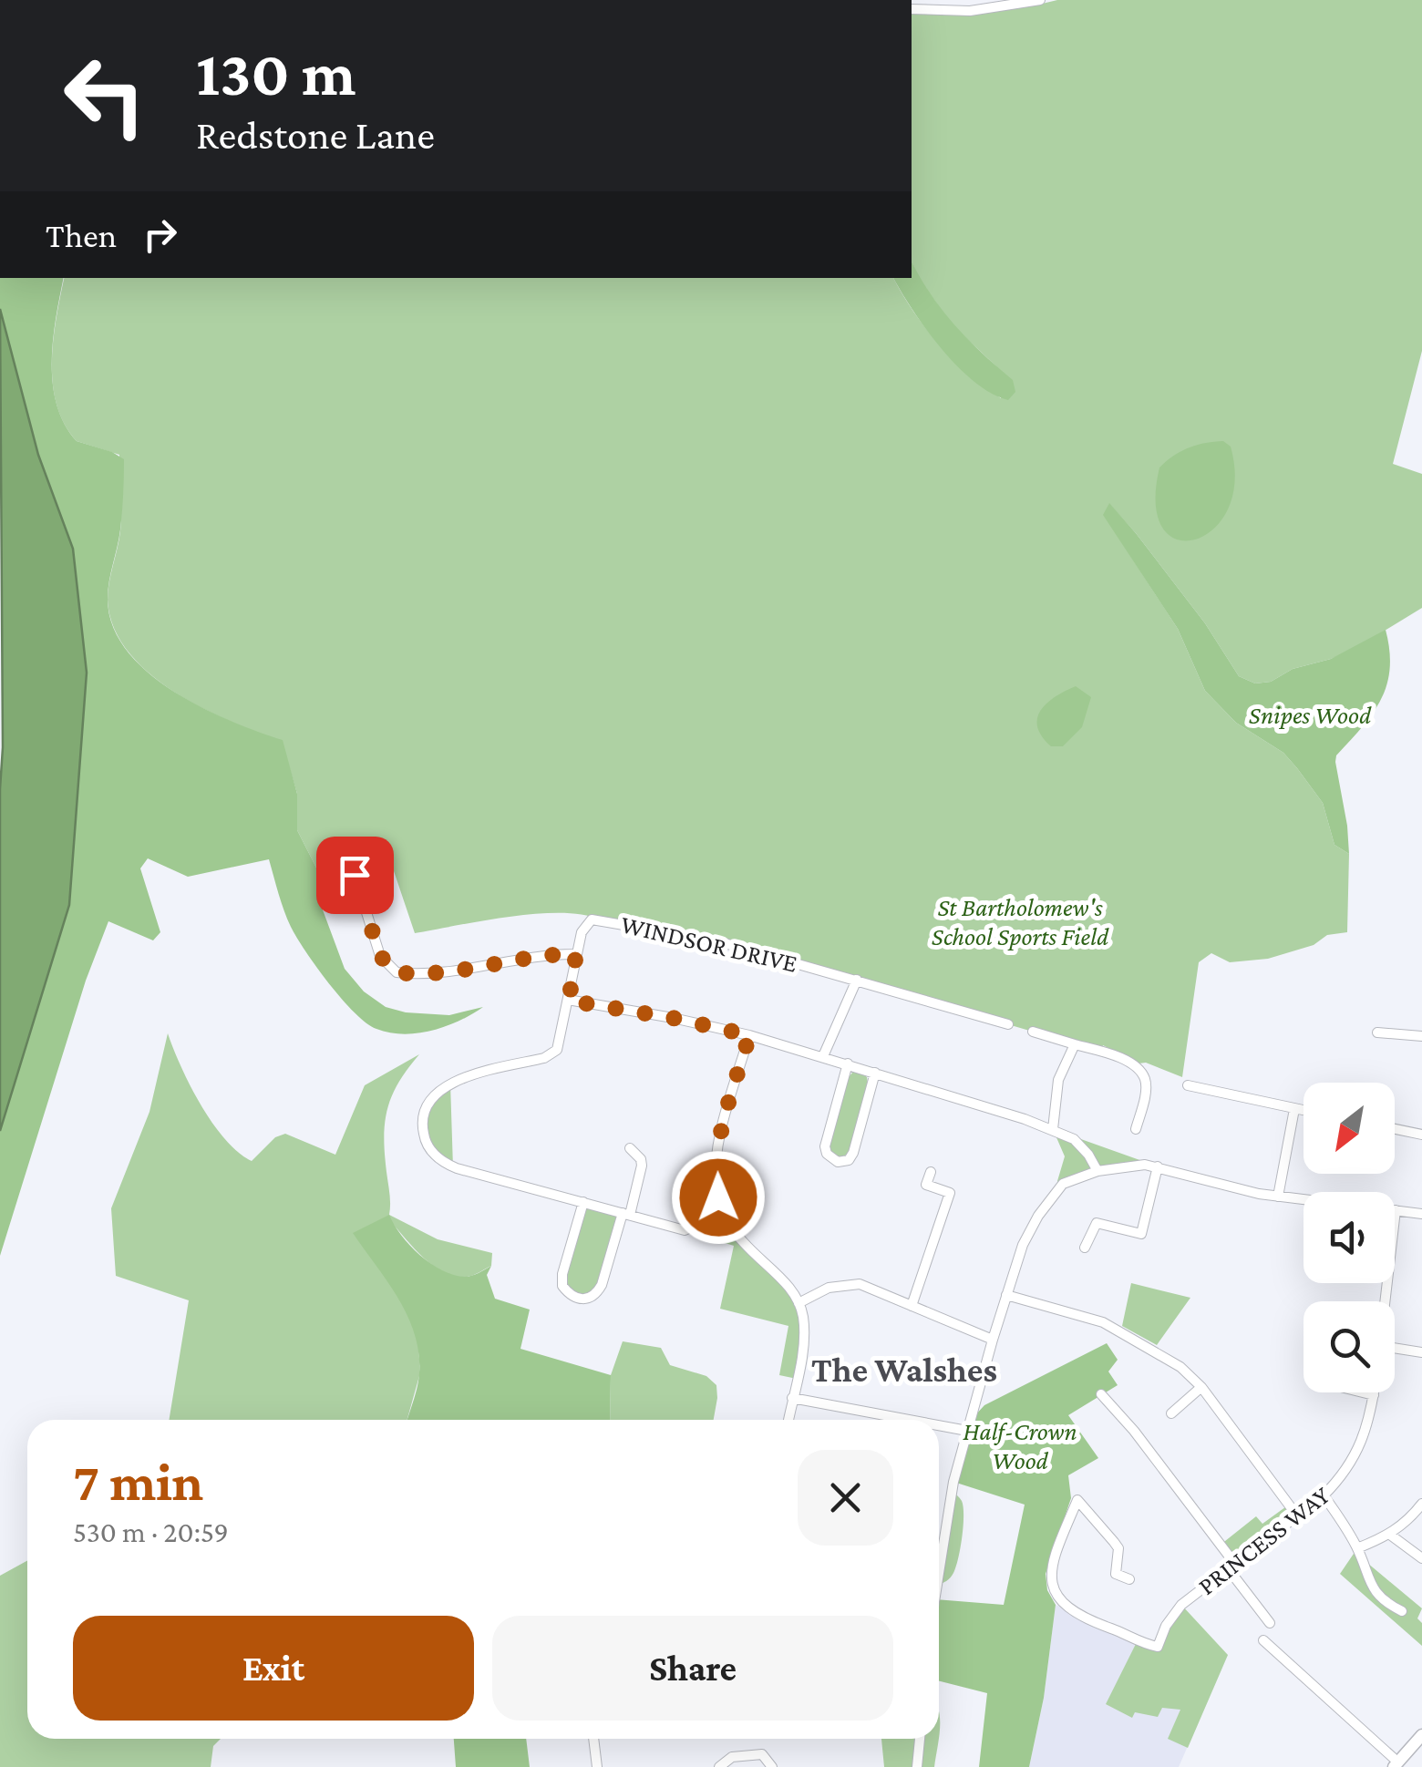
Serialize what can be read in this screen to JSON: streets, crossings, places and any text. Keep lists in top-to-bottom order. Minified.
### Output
{"streets":{"street":["WINDSOR DRIVE","PRINCESS WAY"]},"districts":["The Walshes"],"parks":["Snipes Wood","St Bartholomew's School Sports Field","Half-Crown Wood"],"north":"bottom left","page":{"turn":["130 m","Redstone Lane"],"then":"Then","heading":["7 min","530 m · 20:59"],"buttons":["Exit","Share"]}}
